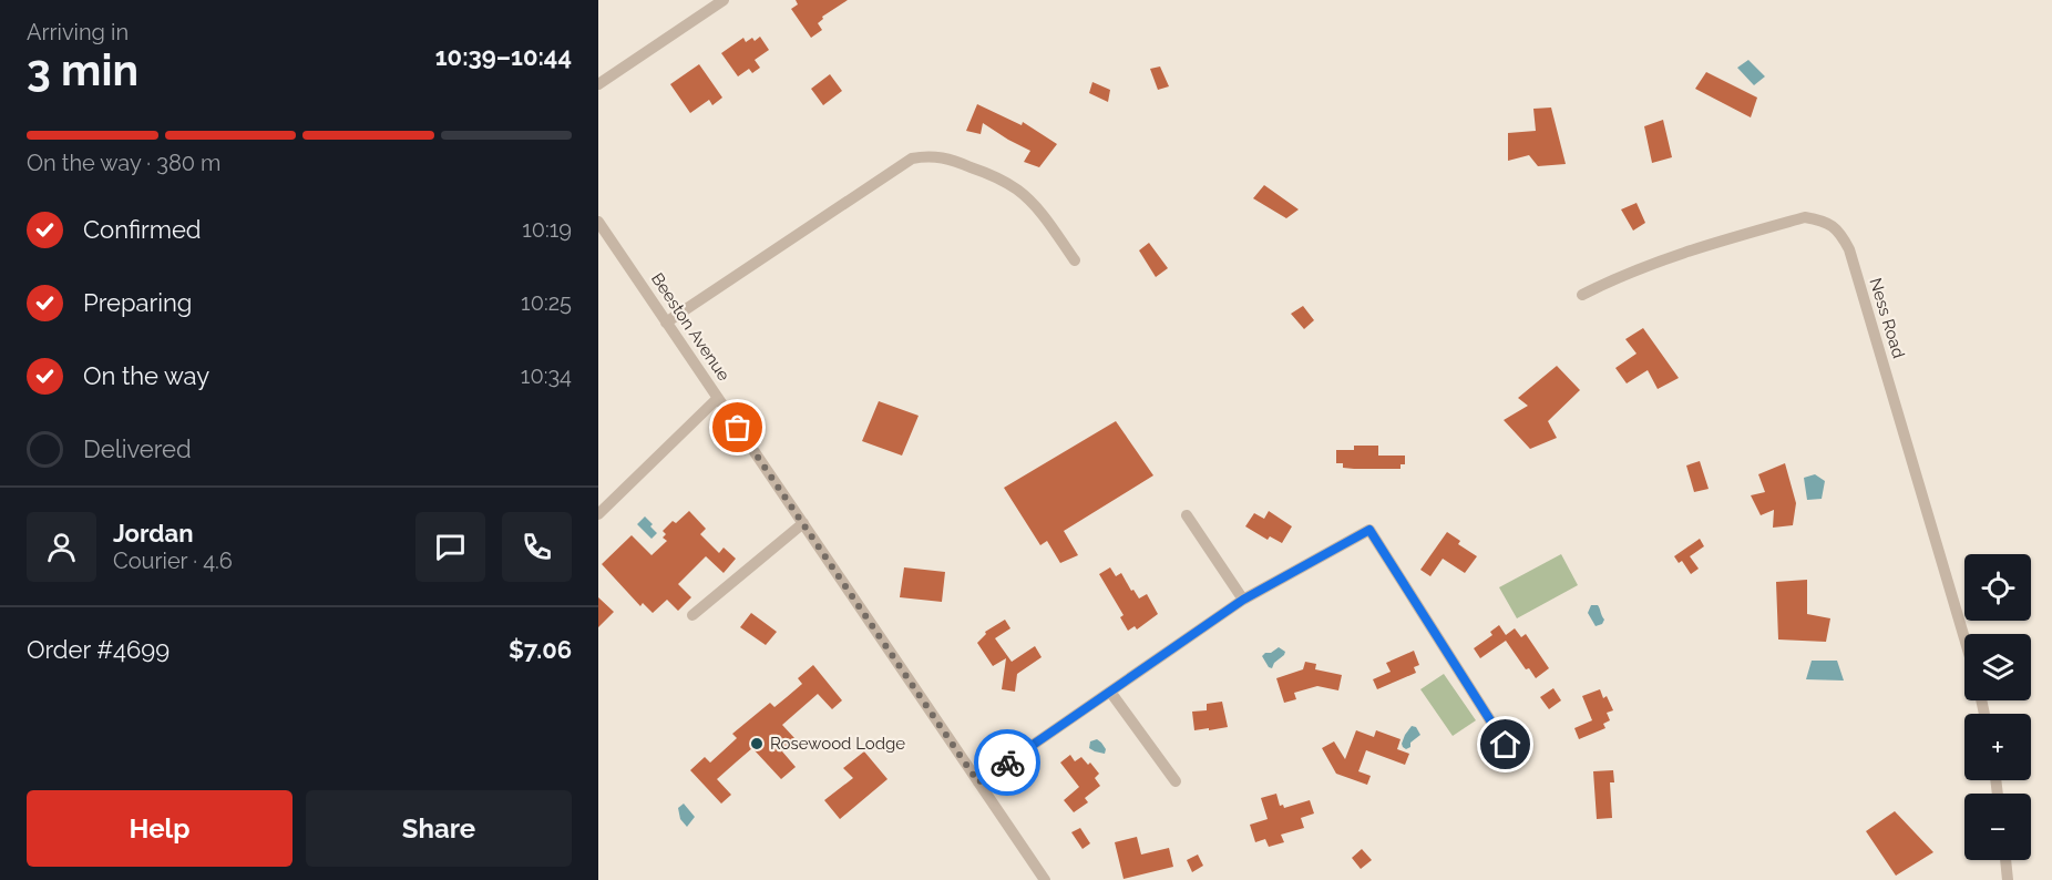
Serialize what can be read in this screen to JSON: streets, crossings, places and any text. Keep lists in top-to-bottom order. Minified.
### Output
{"streets":{"street":["Ness Road","Beeston Avenue"]},"places":["Rosewood Lodge"],"page":{"heading":["3 min","Arriving in","10:39–10:44"],"panel":["Jordan","Courier · 4.6","Order #4699","$7.06"],"bar":"On the way · 380 m","list":[["Confirmed","10:19"],["Preparing","10:25"],["On the way","10:34"],"Delivered"],"map_buttons":["+","−"],"buttons":["Help","Share"]}}
